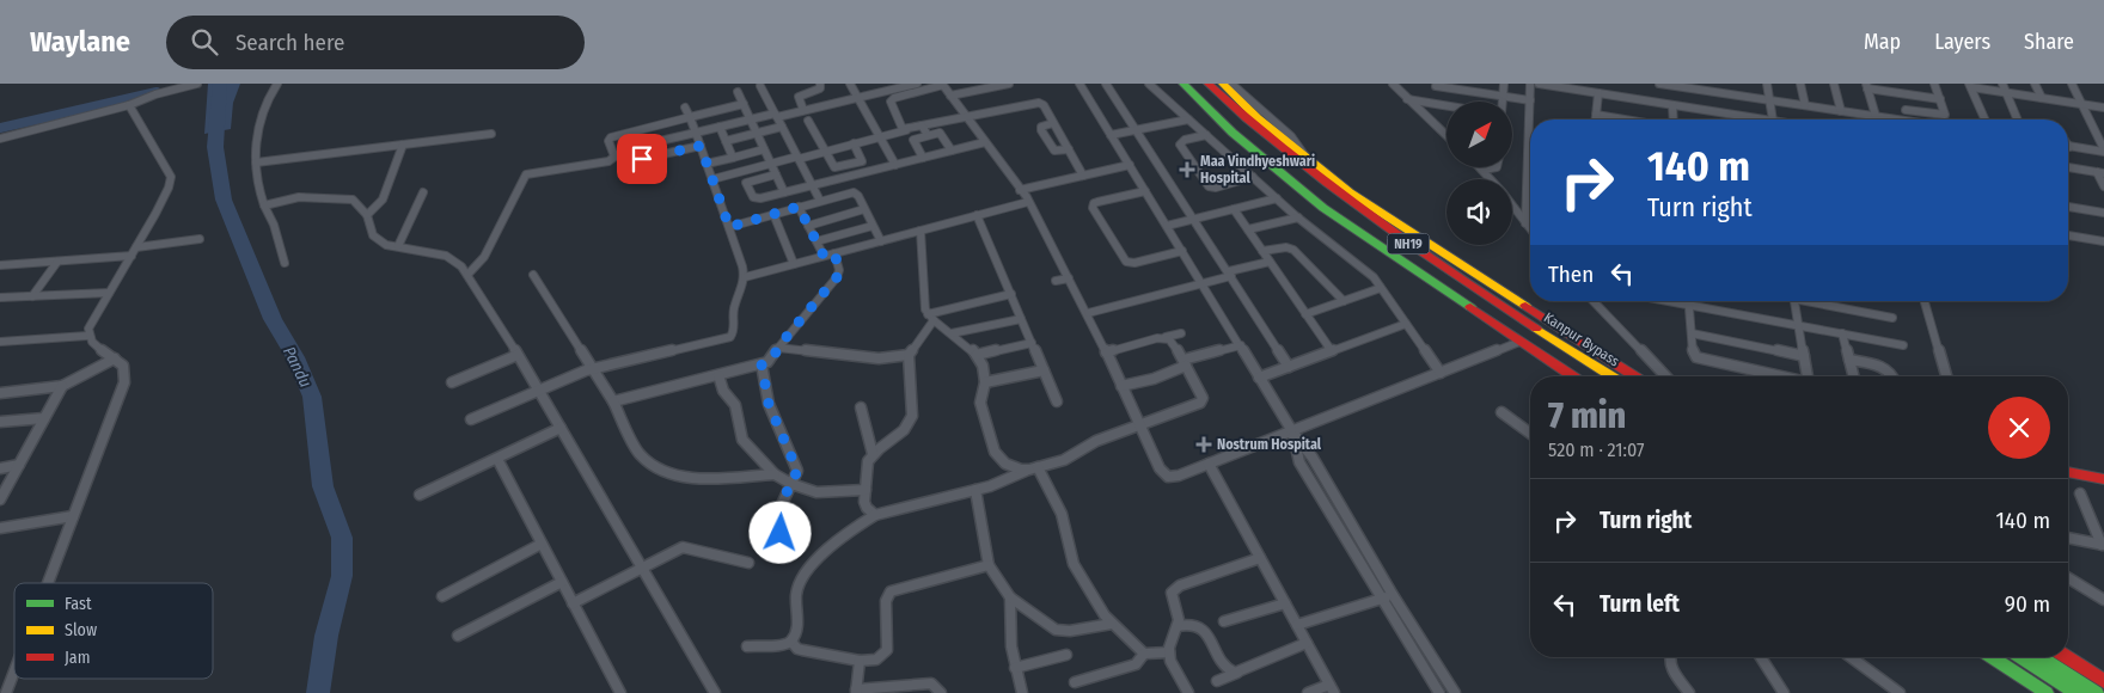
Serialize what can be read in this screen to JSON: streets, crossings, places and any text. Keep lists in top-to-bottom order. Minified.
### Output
{"streets":{"main road":["NH19","Kanpur Bypass"]},"water":["Pandu"],"places":{"health":["Maa Vindhyeshwari Hospital","Nostrum Hospital"]},"legend":["Fast","Slow","Jam"],"north":"top right","page":{"header":"Waylane","search":"Search here","nav":["Map","Layers","Share"],"turn":["140 m","Turn right"],"then":"Then","heading":["7 min","520 m · 21:07"],"list":[{"name":"Turn right","value":"140 m"},{"name":"Turn left","value":"90 m"}]}}
